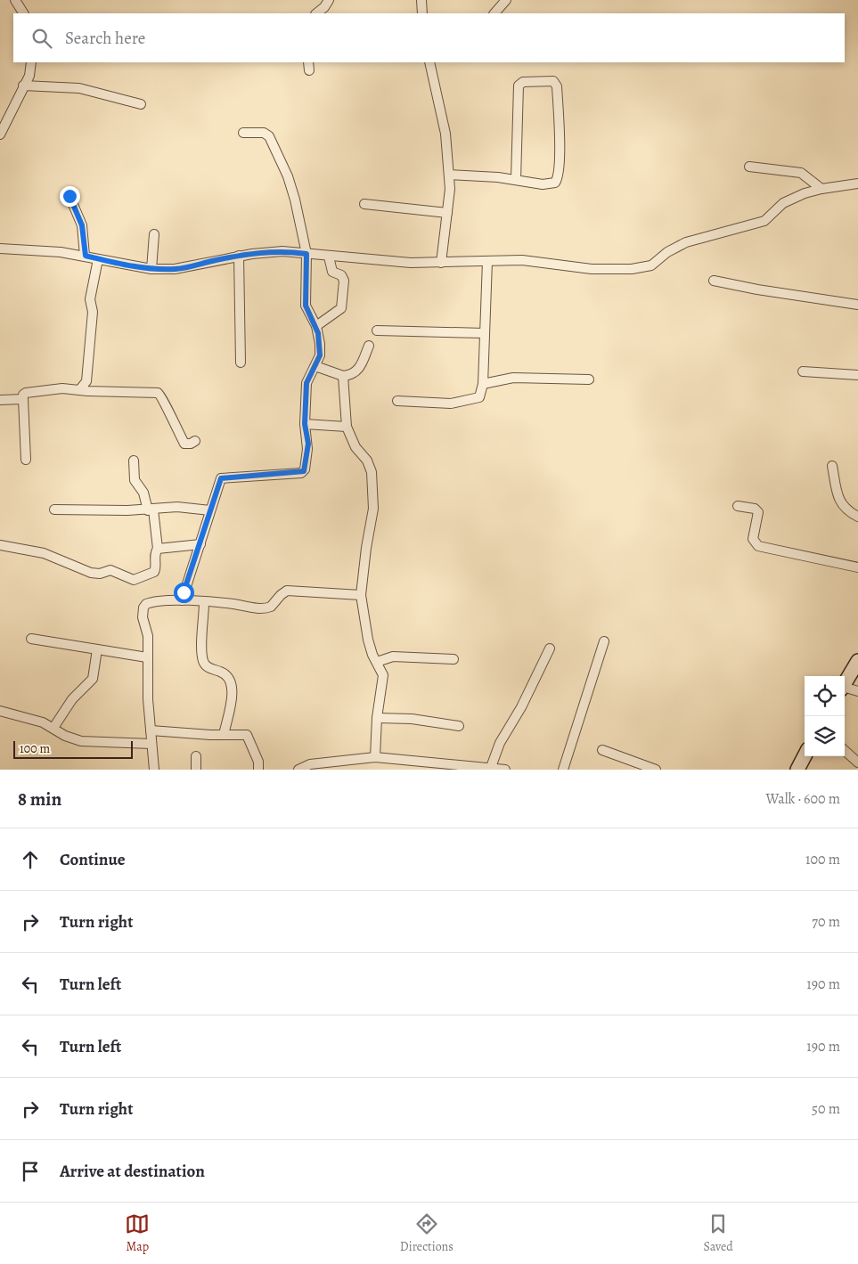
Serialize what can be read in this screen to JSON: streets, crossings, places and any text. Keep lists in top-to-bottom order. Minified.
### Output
{"scale_bar":"100 m","page":{"search":"Search here","scale":"100 m","heading":["8 min","Walk · 600 m"],"list":[["Continue","100 m"],["Turn right","70 m"],["Turn left","190 m"],["Turn left","190 m"],["Turn right","50 m"],"Arrive at destination"],"nav":["Map","Directions","Saved"]}}
